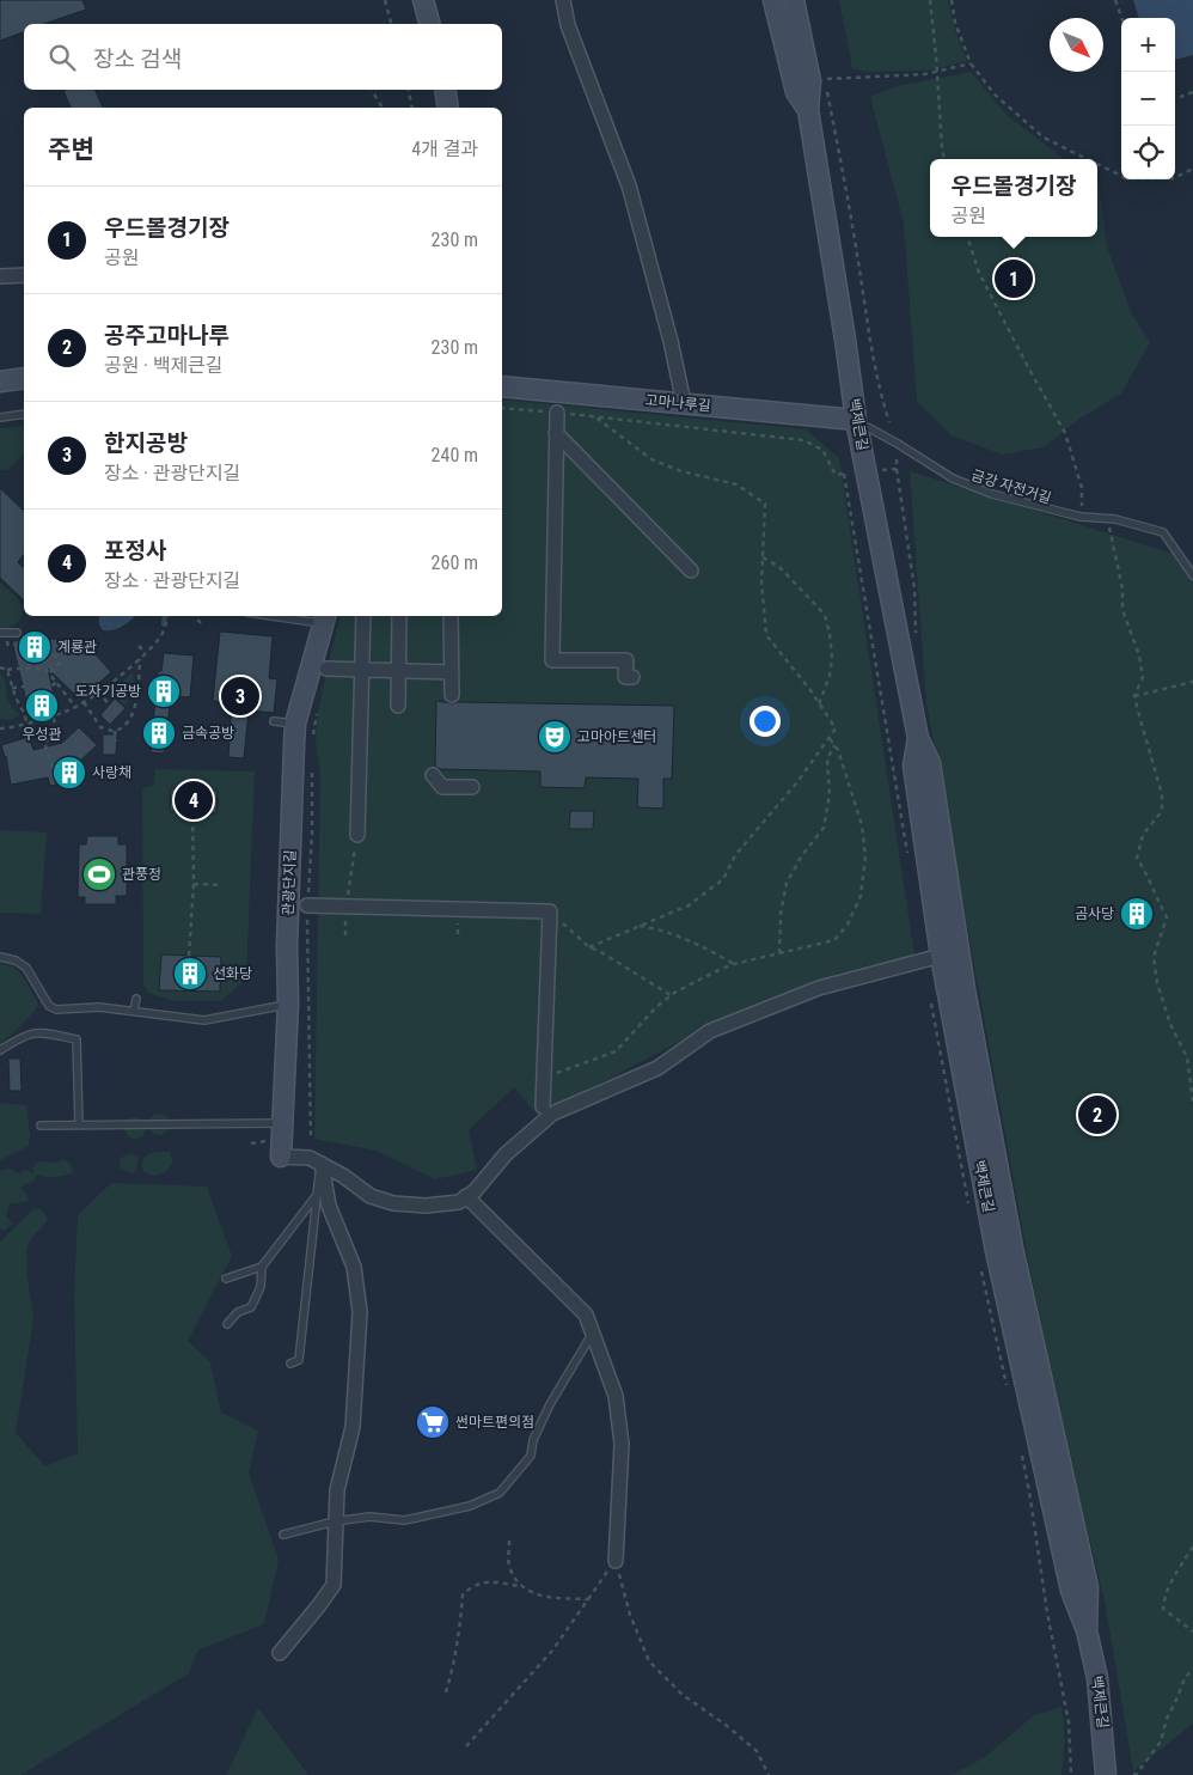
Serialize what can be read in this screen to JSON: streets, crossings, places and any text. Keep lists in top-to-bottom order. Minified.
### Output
{"streets":{"main road":["고마나루길","백제큰길","관광단지길"]},"crossings":[["고마나루길","백제큰길"]],"places":{"building":["계룡관","도자기공방","우성관","금속공방","사랑채","곰사당","선화당"],"theatre":["고마아트센터"],"sports":["관풍정"],"supermarket":["썬마트편의점"]},"north":"bottom right","page":{"map_buttons":["+","−"],"search":"장소 검색","heading":["주변","4개 결과"],"popup":["우드볼경기장","공원"],"list":[{"mark":"1","name":"우드볼경기장","note":"공원","value":"230 m"},{"mark":"2","name":"공주고마나루","note":"공원 · 백제큰길","value":"230 m"},{"mark":"3","name":"한지공방","note":"장소 · 관광단지길","value":"240 m"},{"mark":"4","name":"포정사","note":"장소 · 관광단지길","value":"260 m"}],"pins":["1","3","4","2"]}}
